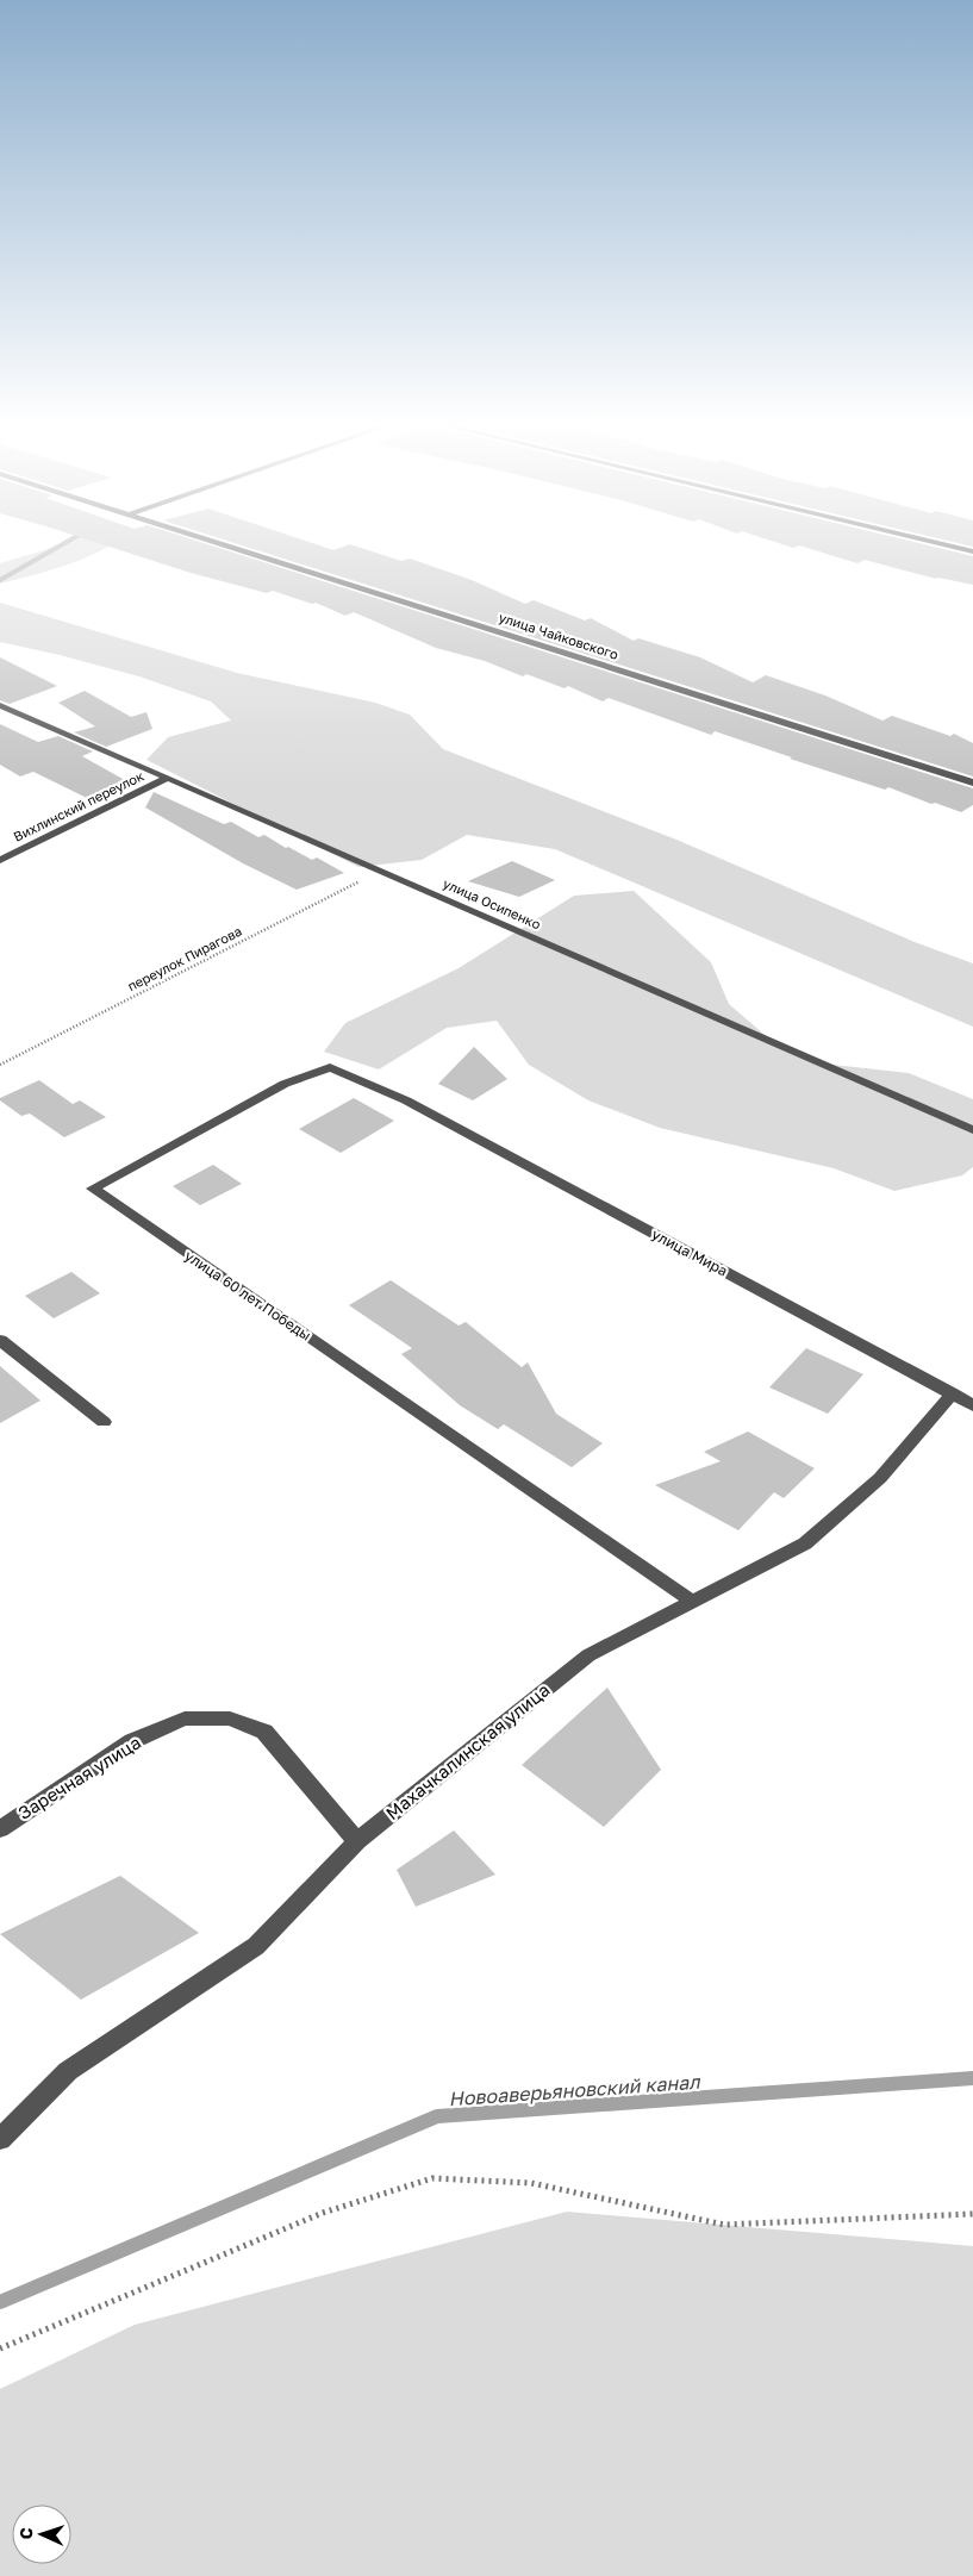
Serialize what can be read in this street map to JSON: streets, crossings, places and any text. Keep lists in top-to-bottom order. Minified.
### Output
{"streets":{"street":["улица Чайковского","Вихлинский переулок","улица Осипенко","улица Мира","улица 60 лет Победы","Махачкалинская улица","Заречная улица"],"path":["переулок Пирагова"]},"crossings":[["Вихлинский переулок","улица Осипенко"],["улица Осипенко","переулок Пирагова"],["улица Мира","улица 60 лет Победы"],["улица Мира","Махачкалинская улица"],["улица 60 лет Победы","Махачкалинская улица"],["Махачкалинская улица","Заречная улица"]],"water":["Новоаверьяновский канал"],"north":"left"}
